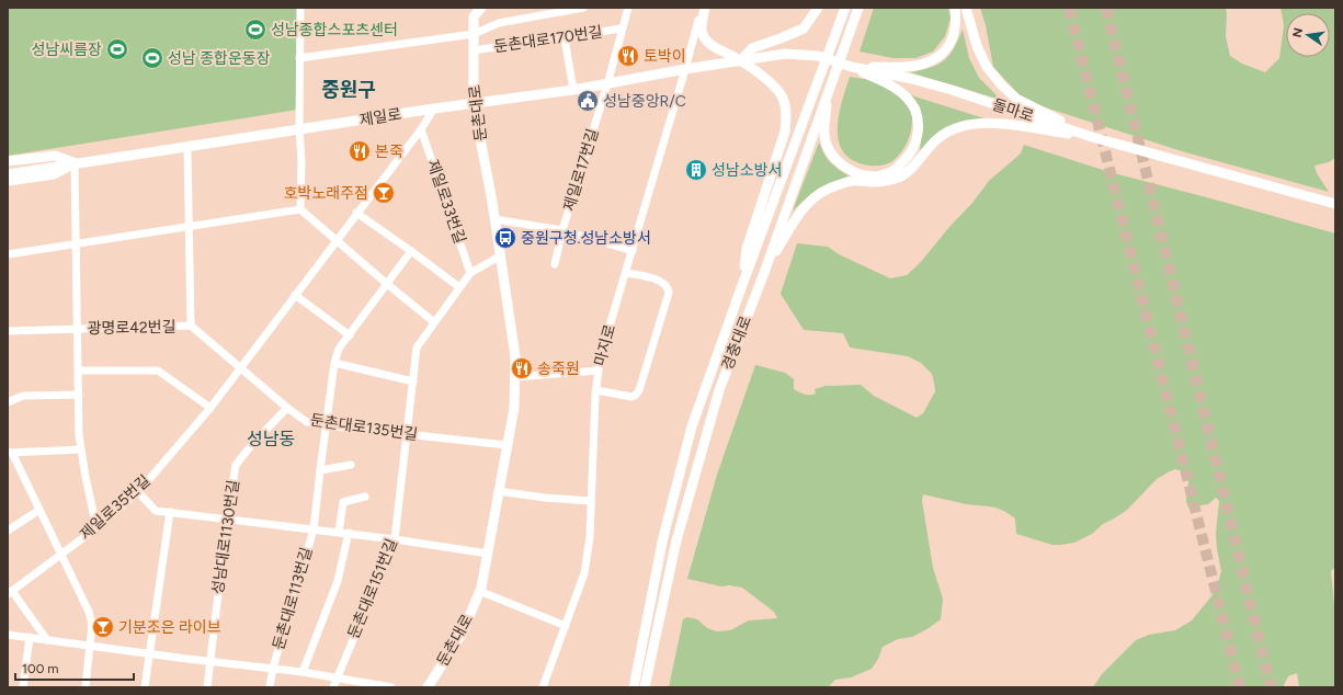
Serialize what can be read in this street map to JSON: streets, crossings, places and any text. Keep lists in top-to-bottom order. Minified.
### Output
{"streets":{"main road":["돌마로","둔촌대로","제일로","경충대로"],"street":["둔촌대로170번길","제일로17번길","제일로33번길","광명로42번길","마지로","둔촌대로135번길","제일로35번길","성남대로1130번길","둔촌대로151번길","둔촌대로113번길"]},"crossings":[["둔촌대로170번길","둔촌대로"],["둔촌대로170번길","제일로17번길"],["돌마로","제일로"],["돌마로","마지로"],["둔촌대로","제일로"],["둔촌대로","둔촌대로135번길"],["둔촌대로","둔촌대로151번길"],["제일로","제일로17번길"],["제일로","마지로"],["제일로","제일로35번길"],["제일로33번길","제일로35번길"],["제일로33번길","둔촌대로151번길"],["광명로42번길","둔촌대로135번길"],["광명로42번길","제일로35번길"],["둔촌대로135번길","제일로35번길"],["둔촌대로135번길","성남대로1130번길"],["둔촌대로135번길","둔촌대로151번길"],["둔촌대로135번길","둔촌대로113번길"],["성남대로1130번길","둔촌대로113번길"],["둔촌대로151번길","둔촌대로113번길"]],"districts":["중원구","성남동"],"places":{"sports":["성남종합스포츠센터","성남씨름장","성남 종합운동장"],"restaurant":["토박이","본죽","송죽원"],"public building":["성남중앙R/C"],"building":["성남소방서"],"bar":["호박노래주점","기분조은 라이브"],"bus stop":["중원구청.성남소방서"]},"scale_bar":"100 m","north":"left"}
